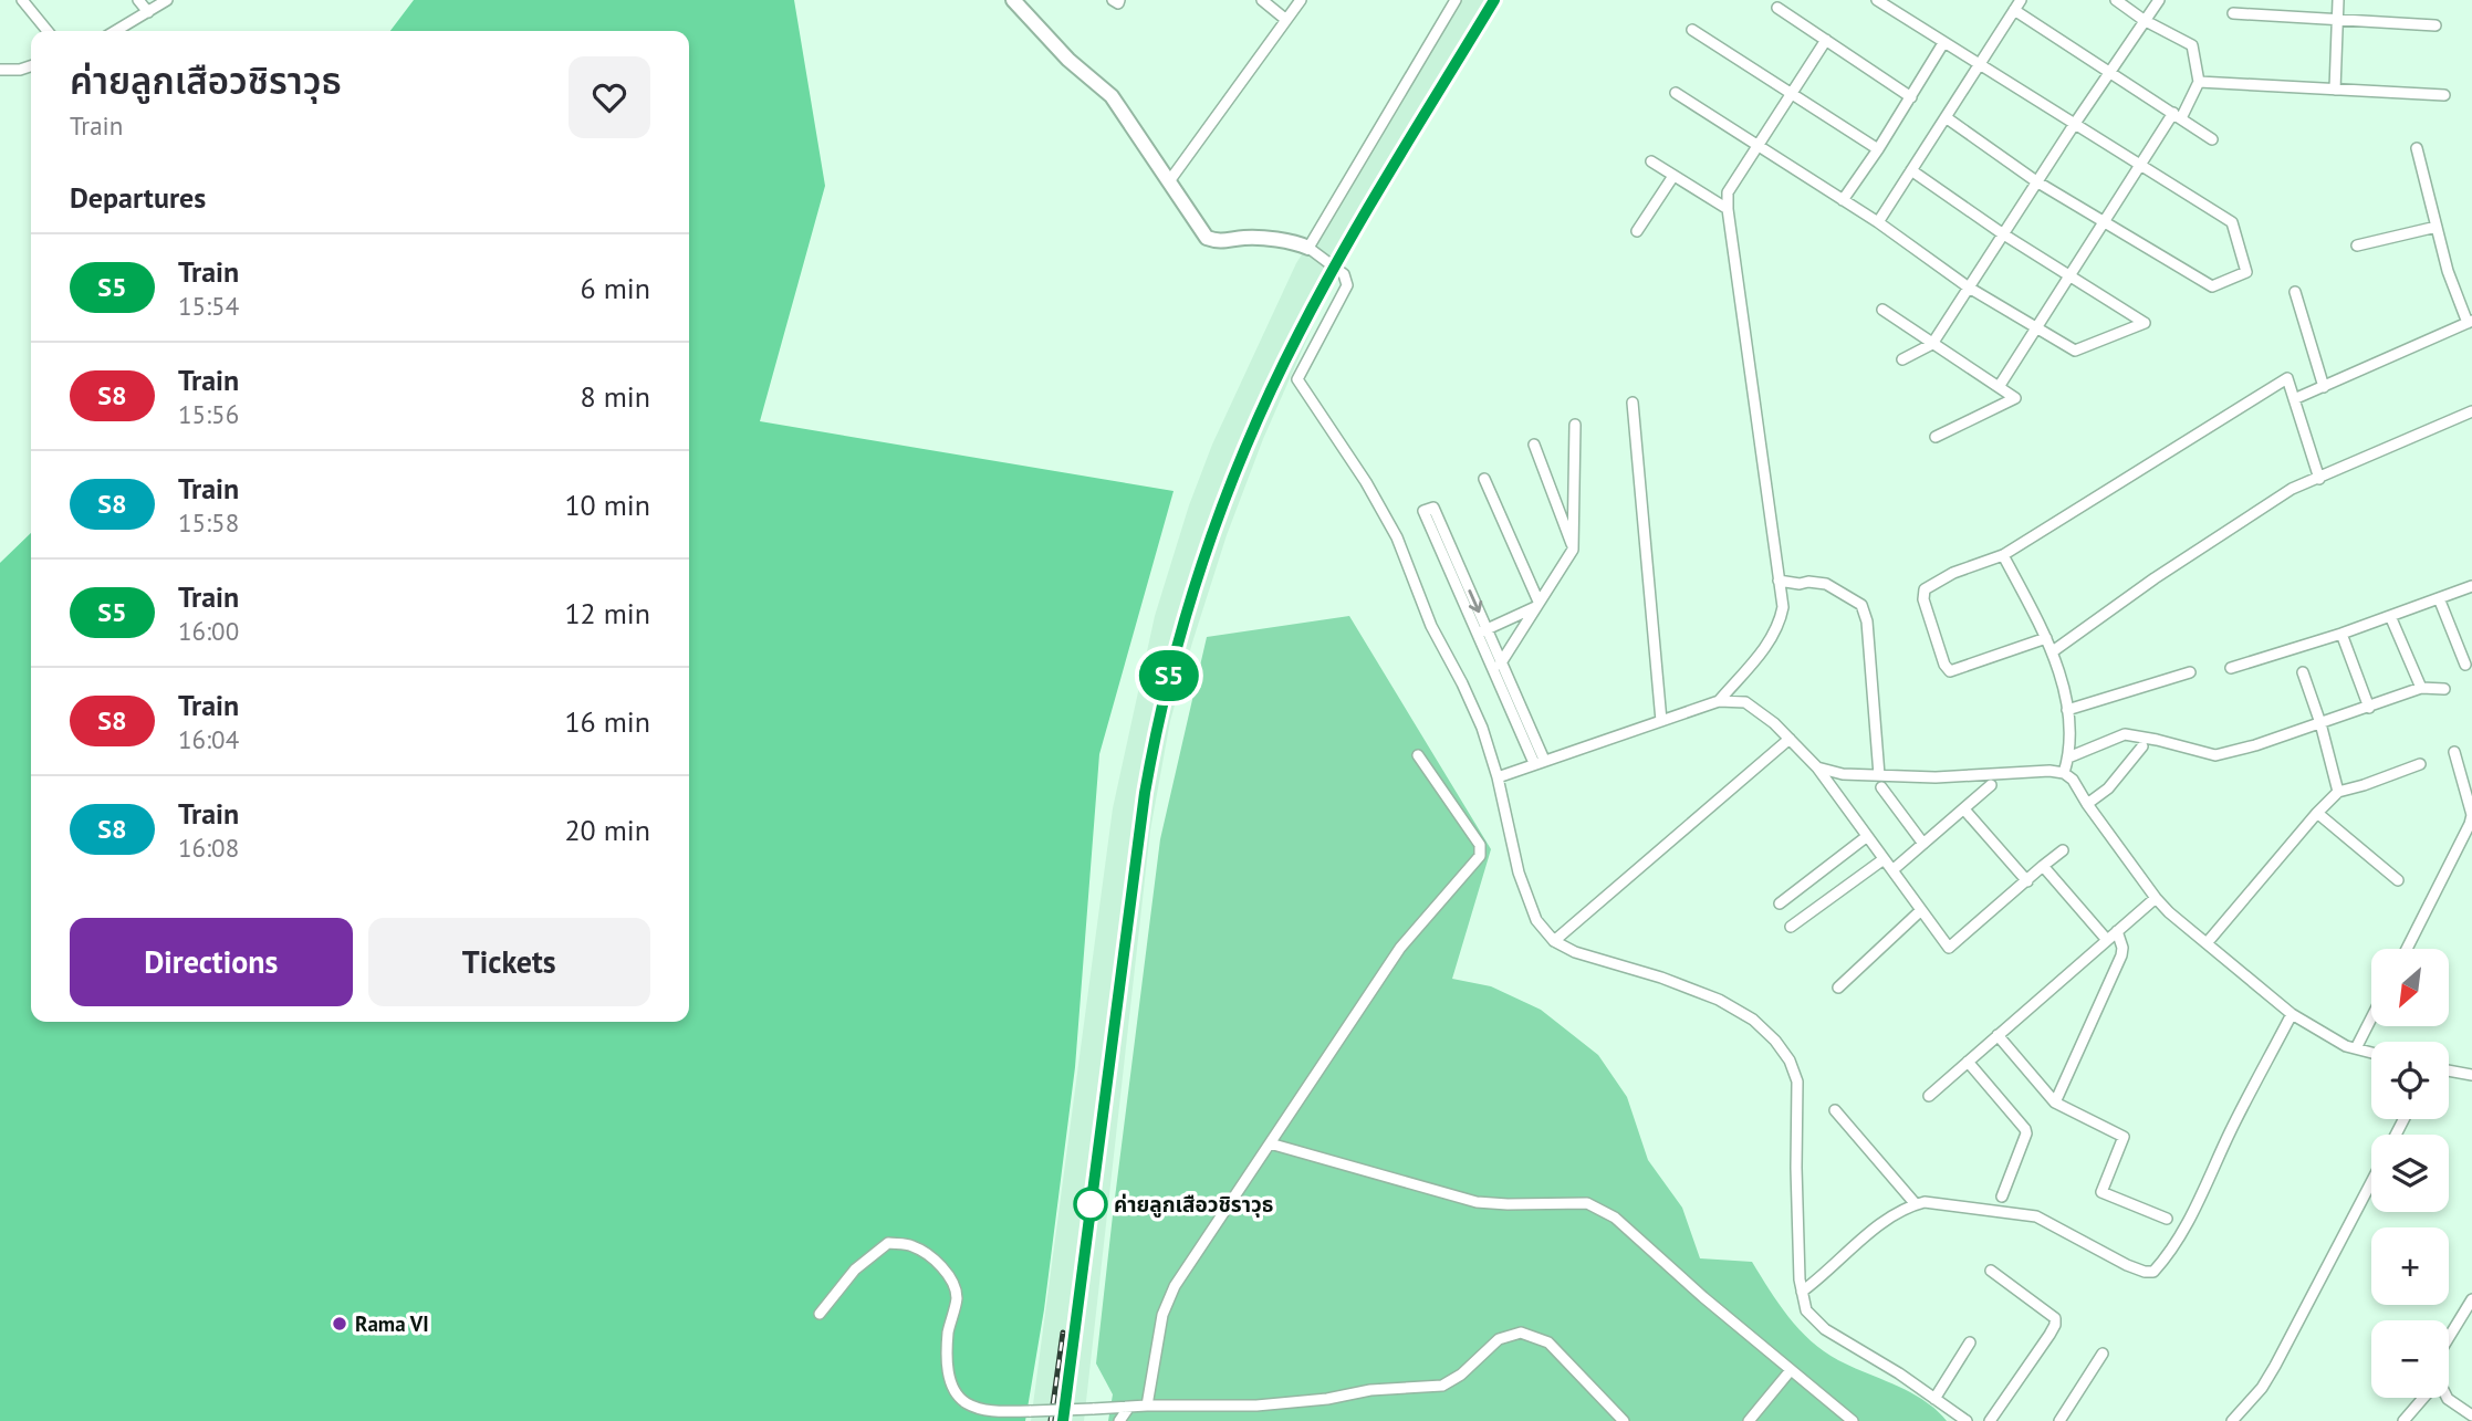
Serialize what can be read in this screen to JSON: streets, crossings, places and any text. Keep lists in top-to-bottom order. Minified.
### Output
{"places":["ค่ายลูกเสือวชิราวุธ","Rama VI"],"north":"bottom left","page":{"on_map":"S5","heading":[["ค่ายลูกเสือวชิราวุธ","Train"],"Departures"],"list":[{"mark":"S5","name":"Train","note":"15:54","value":"6 min"},{"mark":"S8","name":"Train","note":"15:56","value":"8 min"},{"mark":"S8","name":"Train","note":"15:58","value":"10 min"},{"mark":"S5","name":"Train","note":"16:00","value":"12 min"},{"mark":"S8","name":"Train","note":"16:04","value":"16 min"},{"mark":"S8","name":"Train","note":"16:08","value":"20 min"}],"buttons":["Directions","Tickets"],"map_buttons":["+","−"]}}
